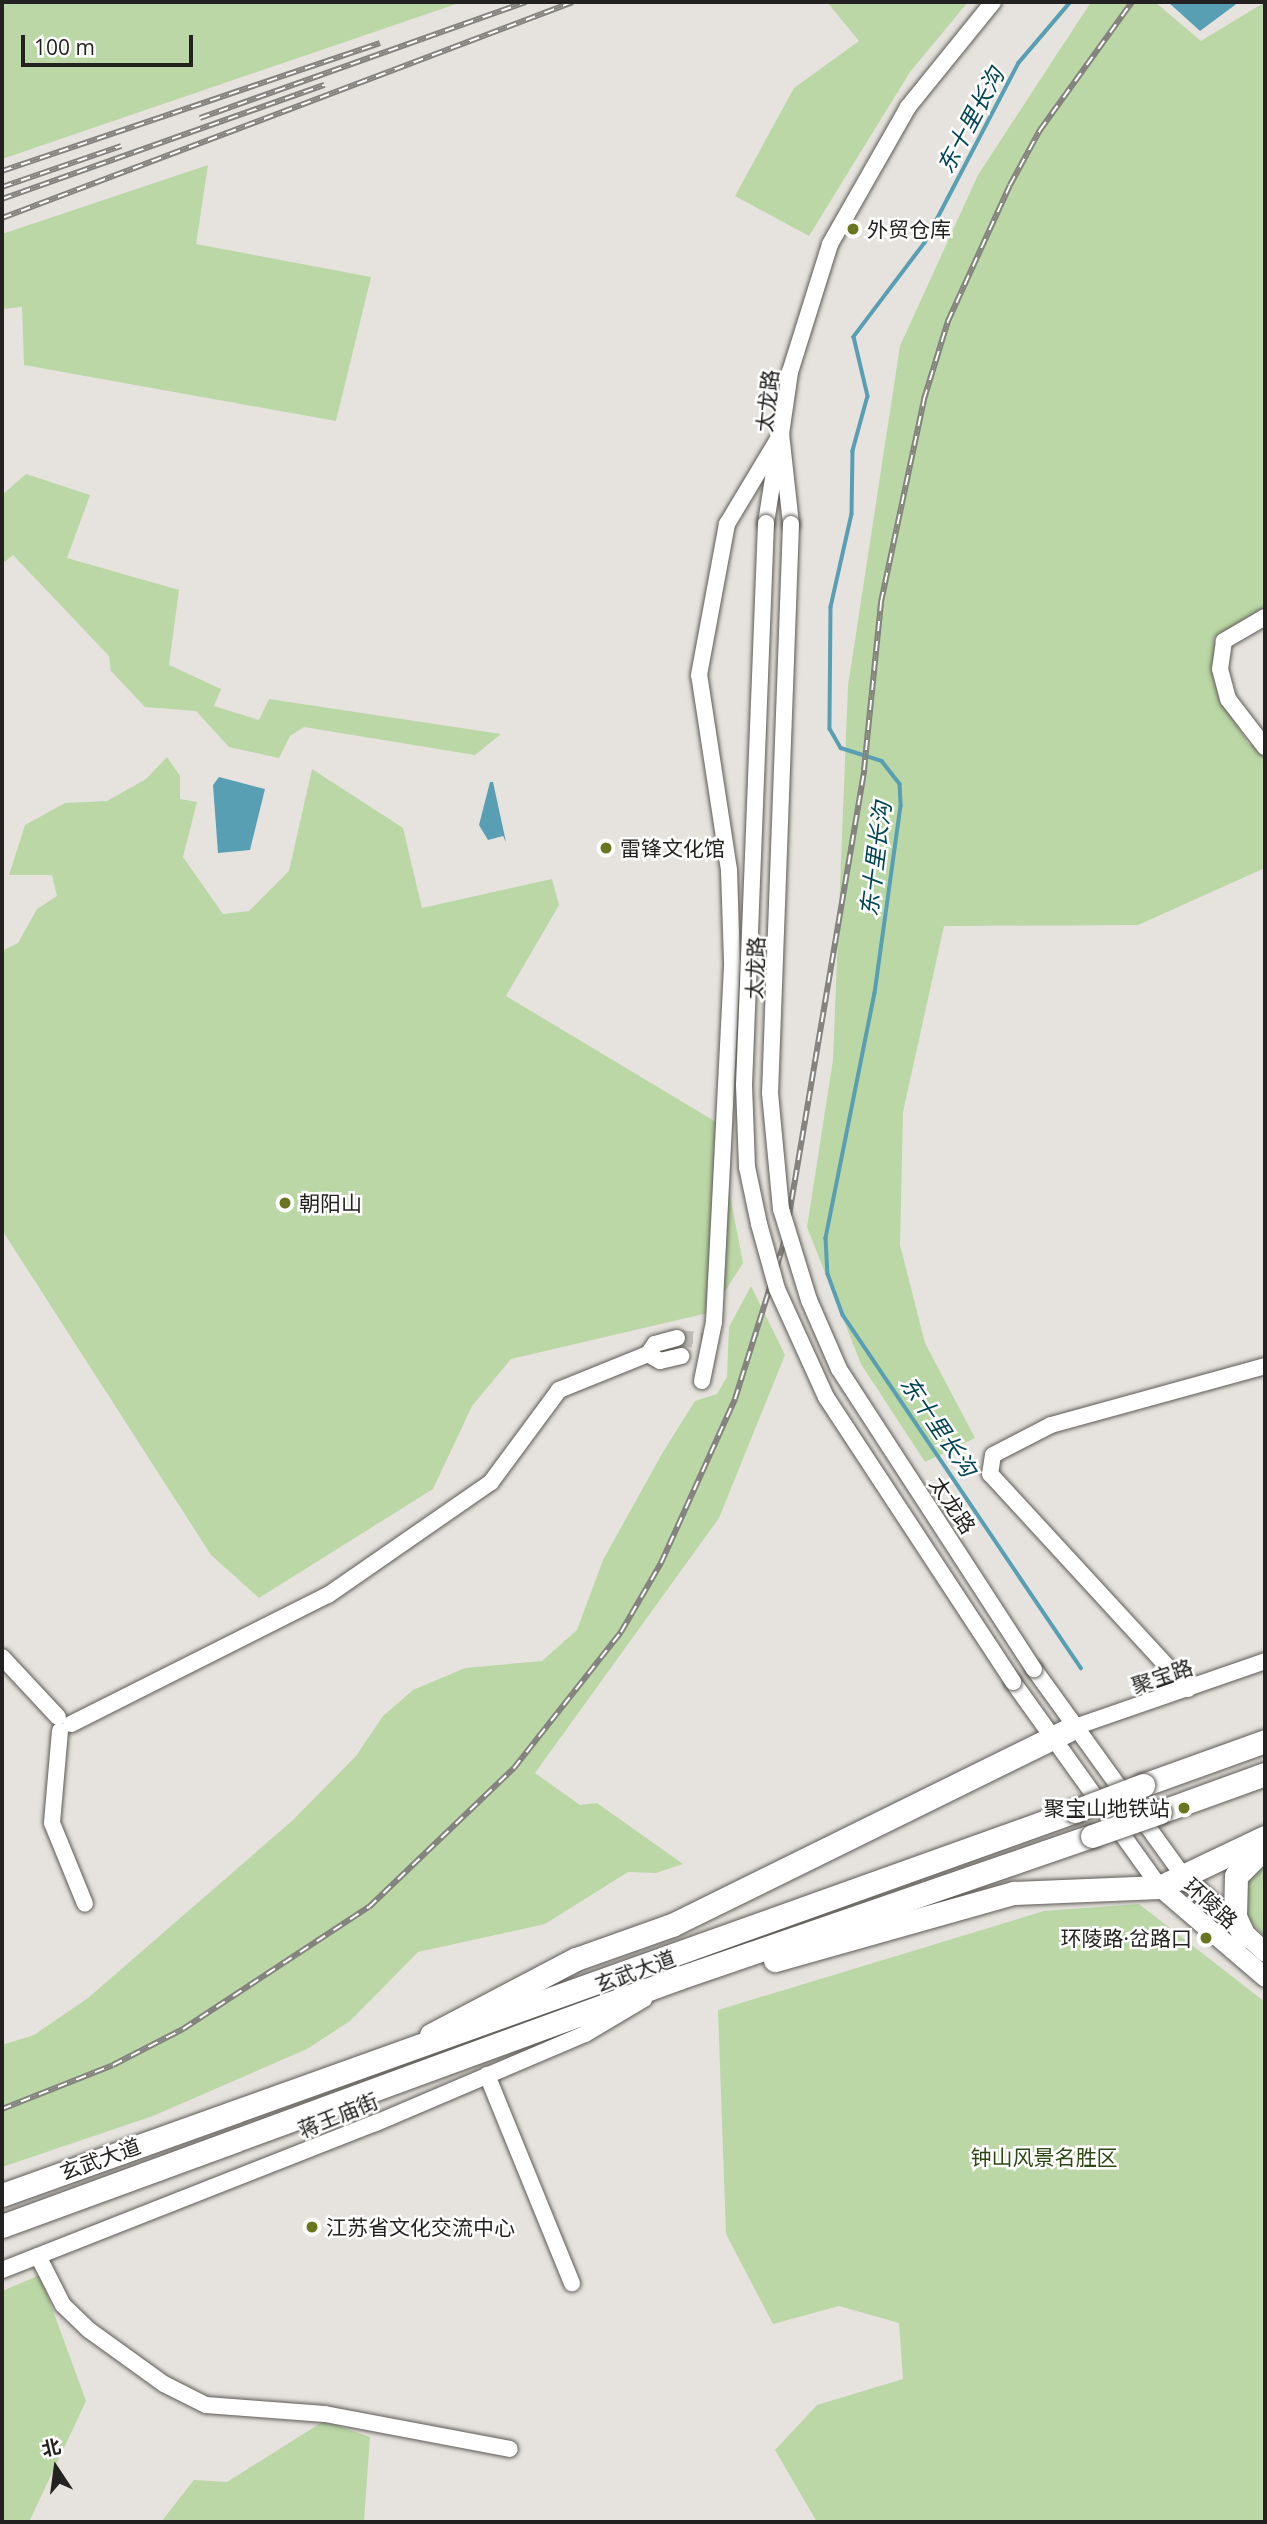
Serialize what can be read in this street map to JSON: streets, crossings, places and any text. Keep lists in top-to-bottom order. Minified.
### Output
{"streets":{"highway":["玄武大道"],"main road":["环陵路"],"street":["太龙路","聚宝路","蒋王庙街"]},"crossings":[["太龙路","聚宝路"],["太龙路","环陵路"],["玄武大道","蒋王庙街"]],"water":["东十里长沟"],"parks":["钟山风景名胜区"],"places":["外贸仓库","雷锋文化馆","朝阳山","聚宝山地铁站","环陵路·岔路口","江苏省文化交流中心"],"scale_bar":"100 m","north":"top"}
